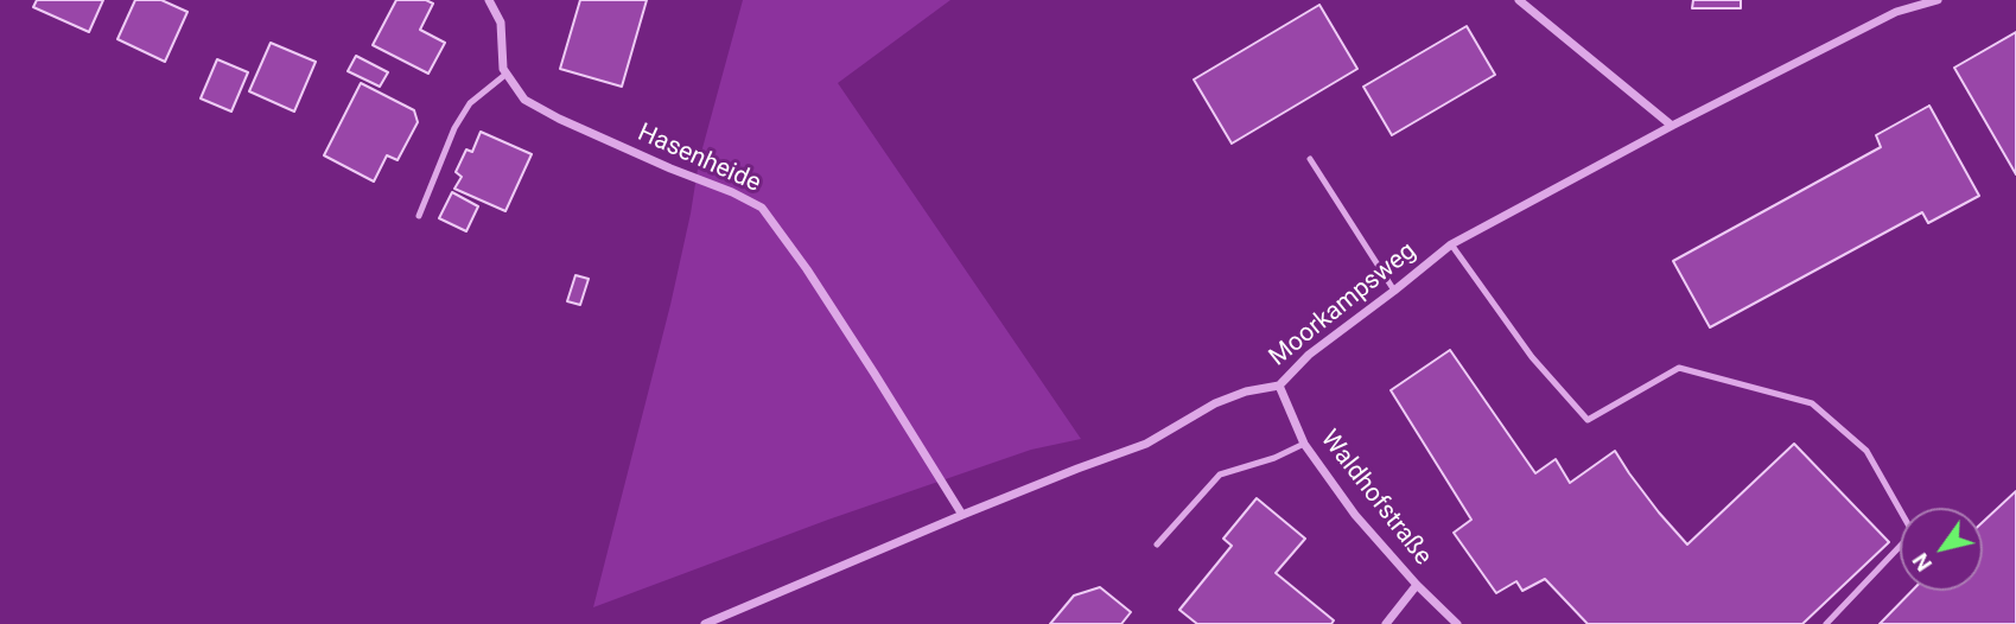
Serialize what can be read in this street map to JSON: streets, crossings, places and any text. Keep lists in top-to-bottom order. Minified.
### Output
{"streets":{"street":["Hasenheide","Moorkampsweg","Waldhofstraße"]},"crossings":[["Hasenheide","Moorkampsweg"],["Moorkampsweg","Waldhofstraße"]],"north":"bottom left"}
